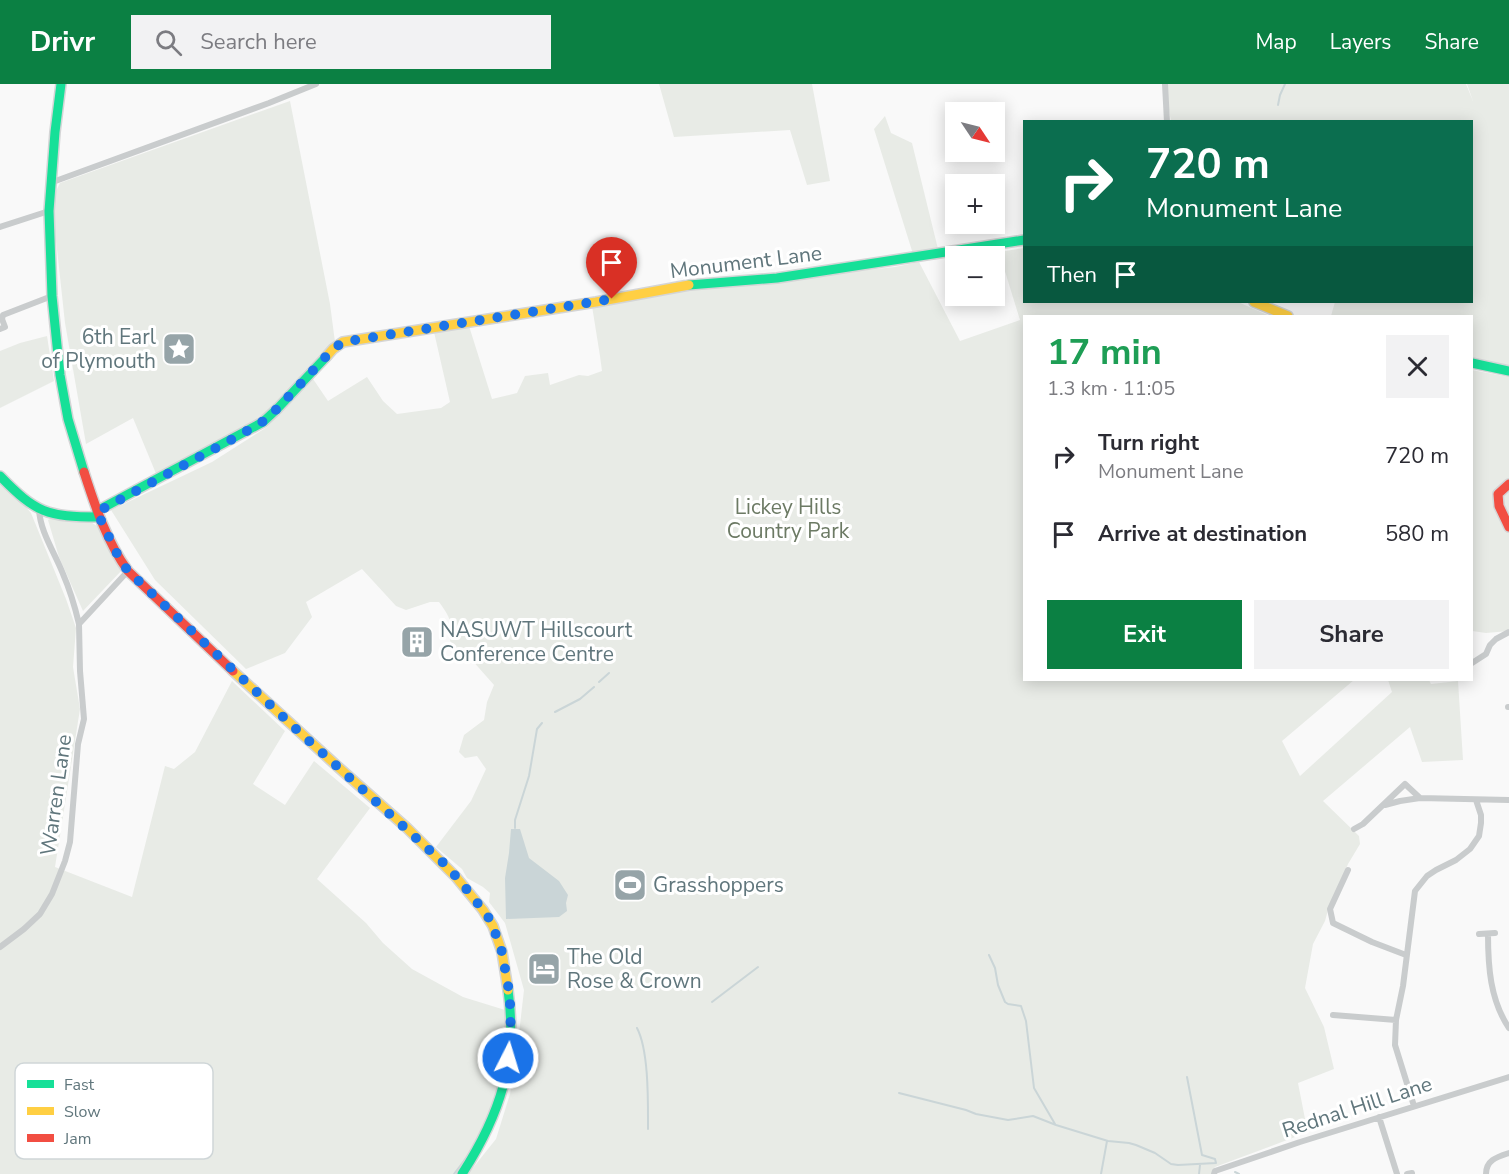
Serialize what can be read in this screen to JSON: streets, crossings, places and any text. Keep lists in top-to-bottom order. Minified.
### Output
{"streets":{"main road":["Monument Lane"],"street":["Warren Lane","Rednal Hill Lane"]},"parks":["Lickey Hills Country Park"],"places":{"place":["6th Earl of Plymouth"],"building":["NASUWT Hillscourt Conference Centre"],"sports":["Grasshoppers"],"hotel":["The Old Rose & Crown"]},"legend":["Fast","Slow","Jam"],"north":"bottom right","page":{"header":"Drivr","search":"Search here","nav":["Map","Layers","Share"],"map_buttons":["+","−"],"turn":["720 m","Monument Lane"],"then":"Then","heading":["17 min","1.3 km · 11:05"],"list":[{"name":"Turn right","note":"Monument Lane","value":"720 m"},{"name":"Arrive at destination","value":"580 m"}],"buttons":["Exit","Share"]}}
